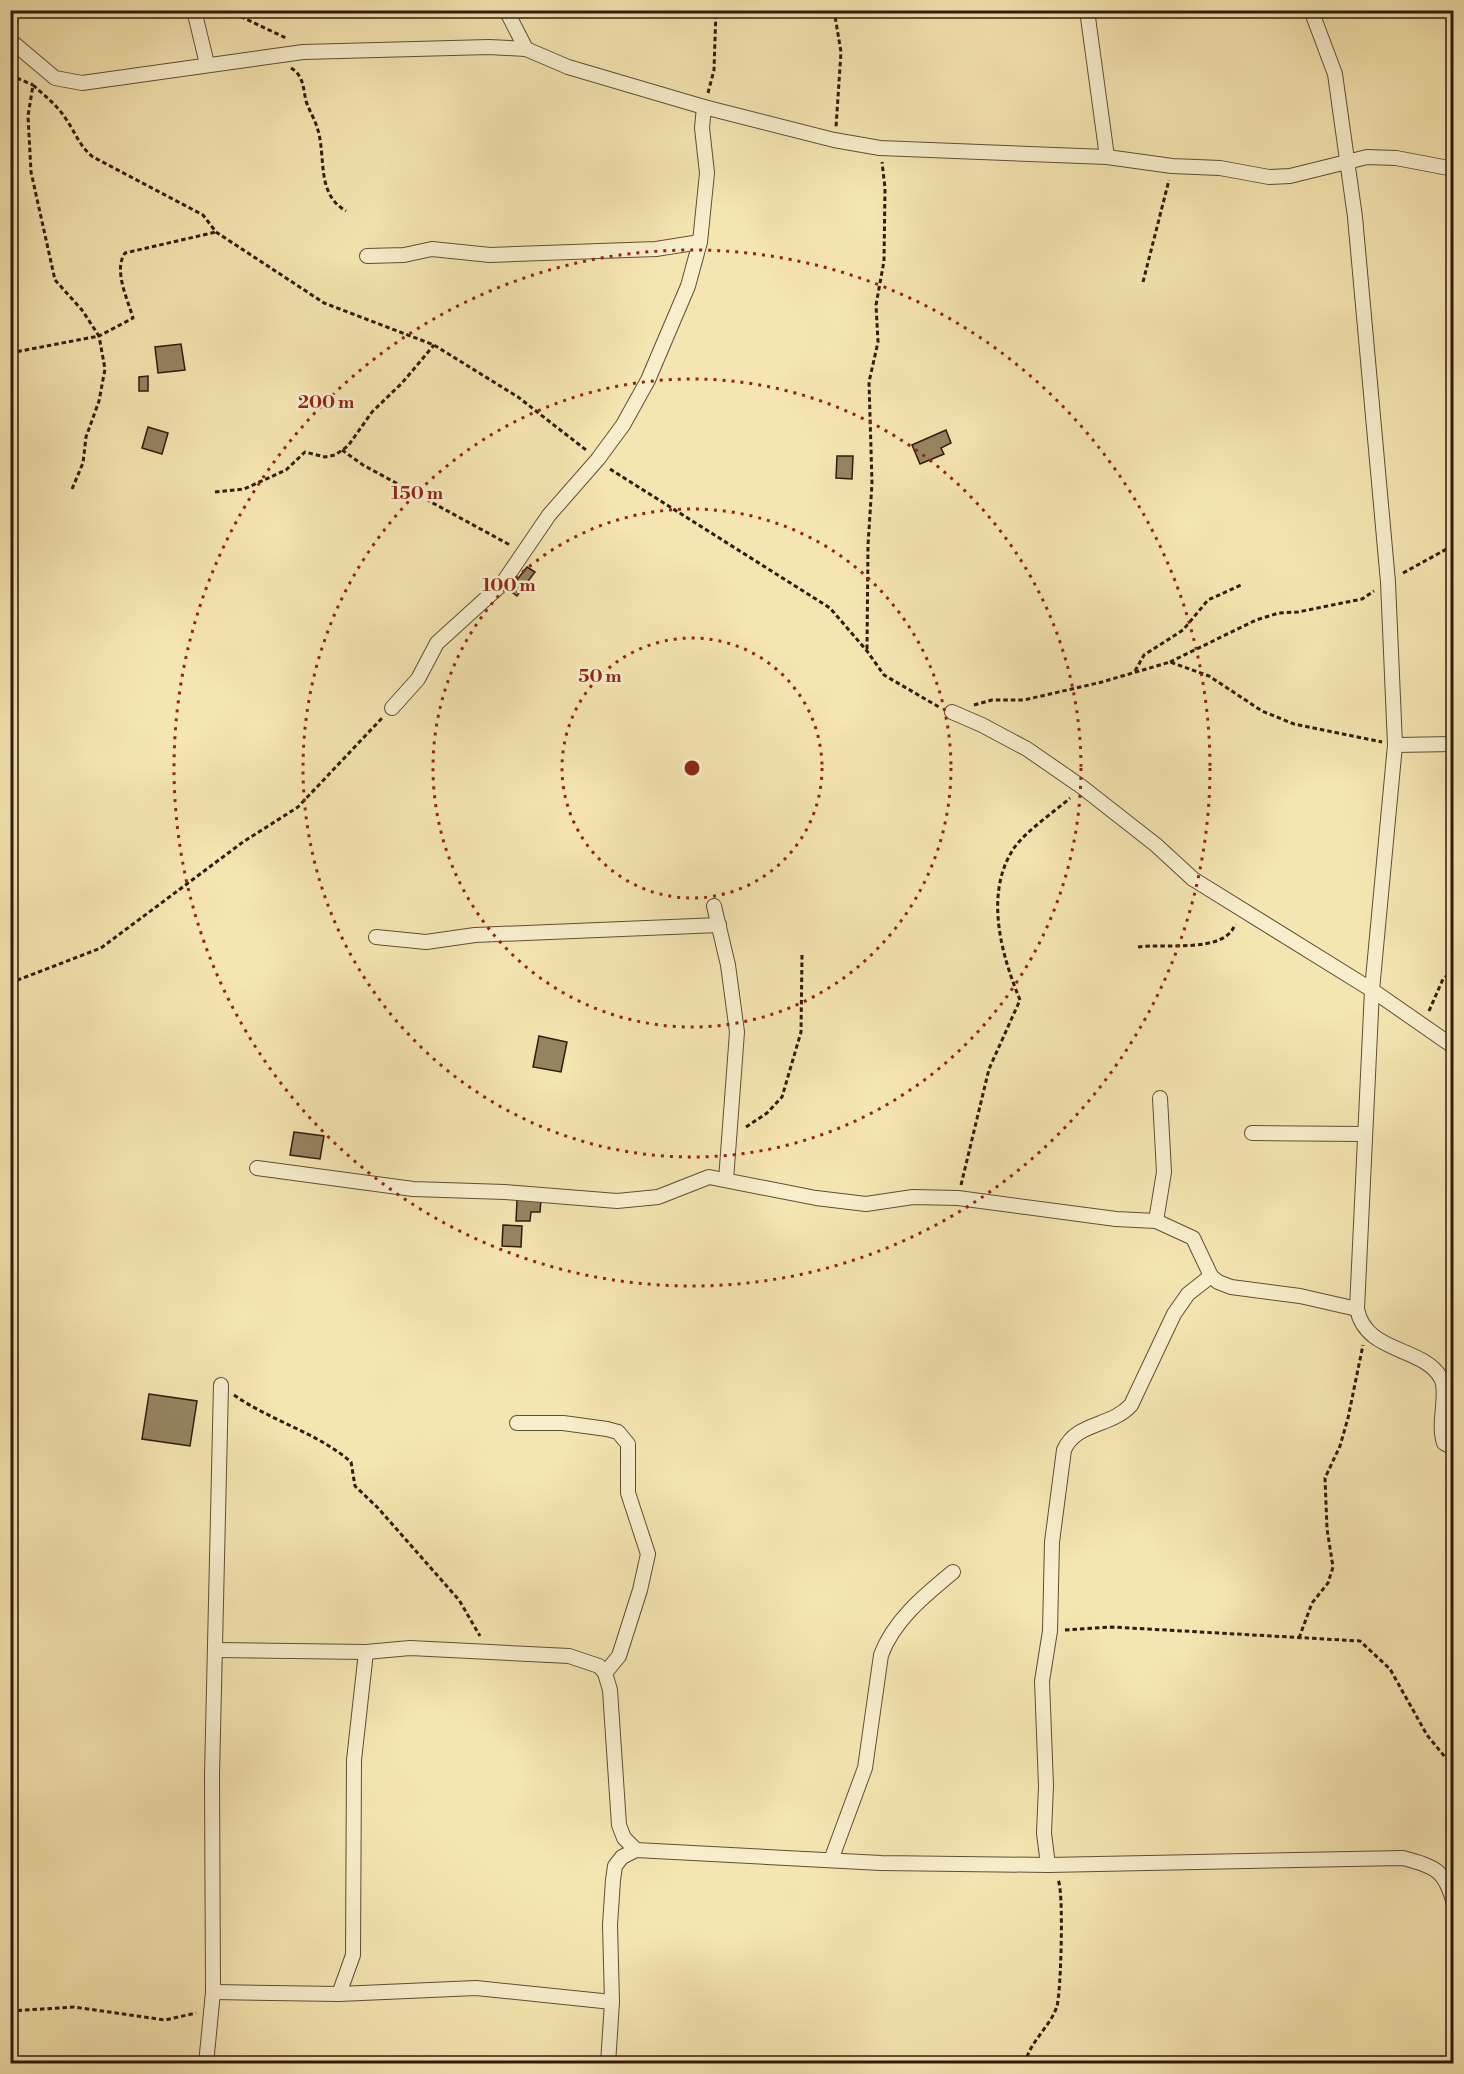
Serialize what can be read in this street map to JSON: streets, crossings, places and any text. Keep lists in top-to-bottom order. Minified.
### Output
{"rings":["200 m","150 m","100 m","50 m"]}
